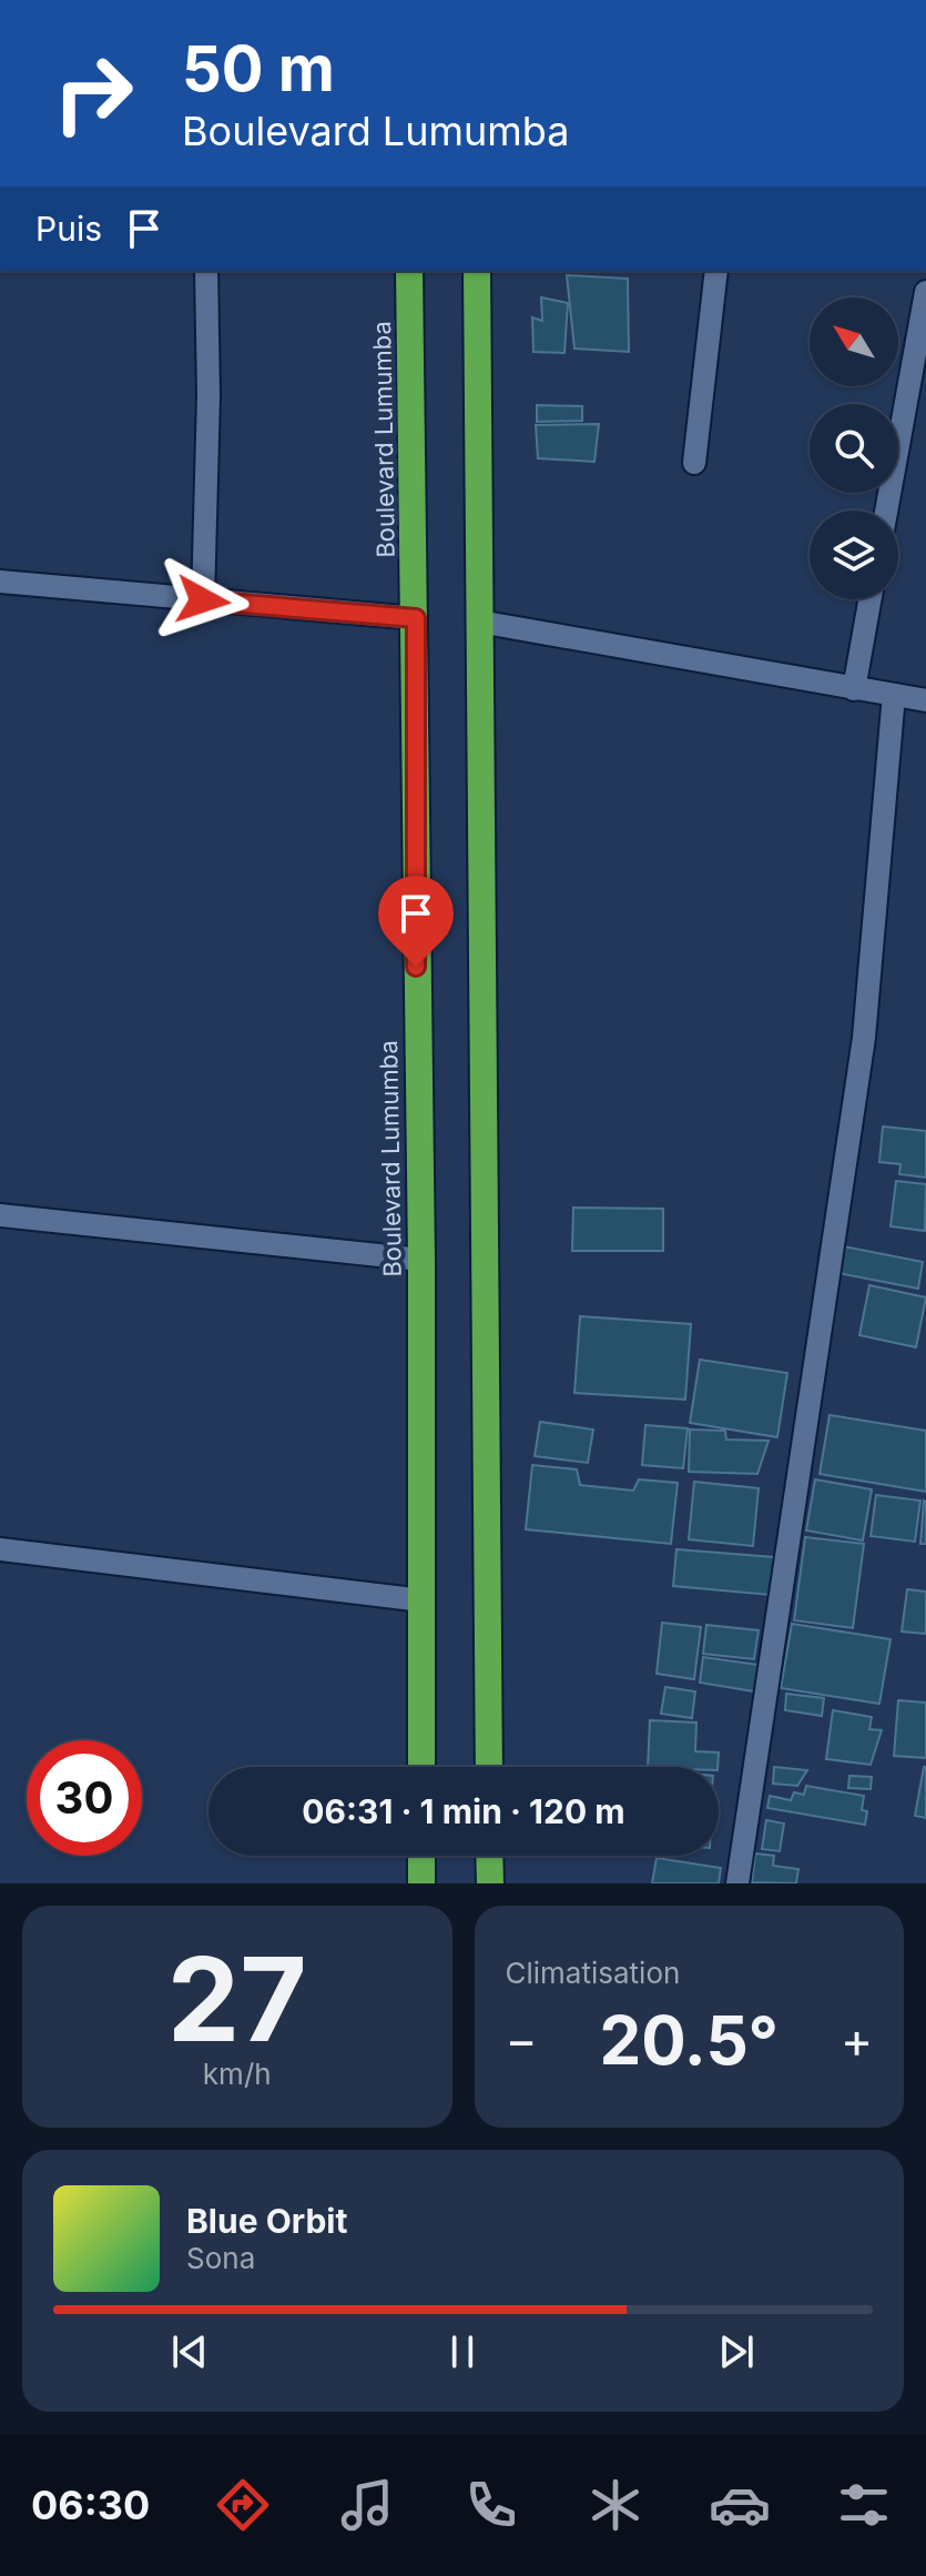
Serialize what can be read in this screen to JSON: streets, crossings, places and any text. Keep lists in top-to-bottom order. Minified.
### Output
{"streets":{"highway":["Boulevard Lumumba"]},"north":"top left","page":{"turn":["50 m","Boulevard Lumumba"],"then":"Puis","limit":"30","trip":"06:31 · 1 min · 120 m","tile":[["27","km/h"],"Climatisation"],"heat":["−","20.5°","+"],"song":["Blue Orbit","Sona"],"tabs":"06:30"}}
